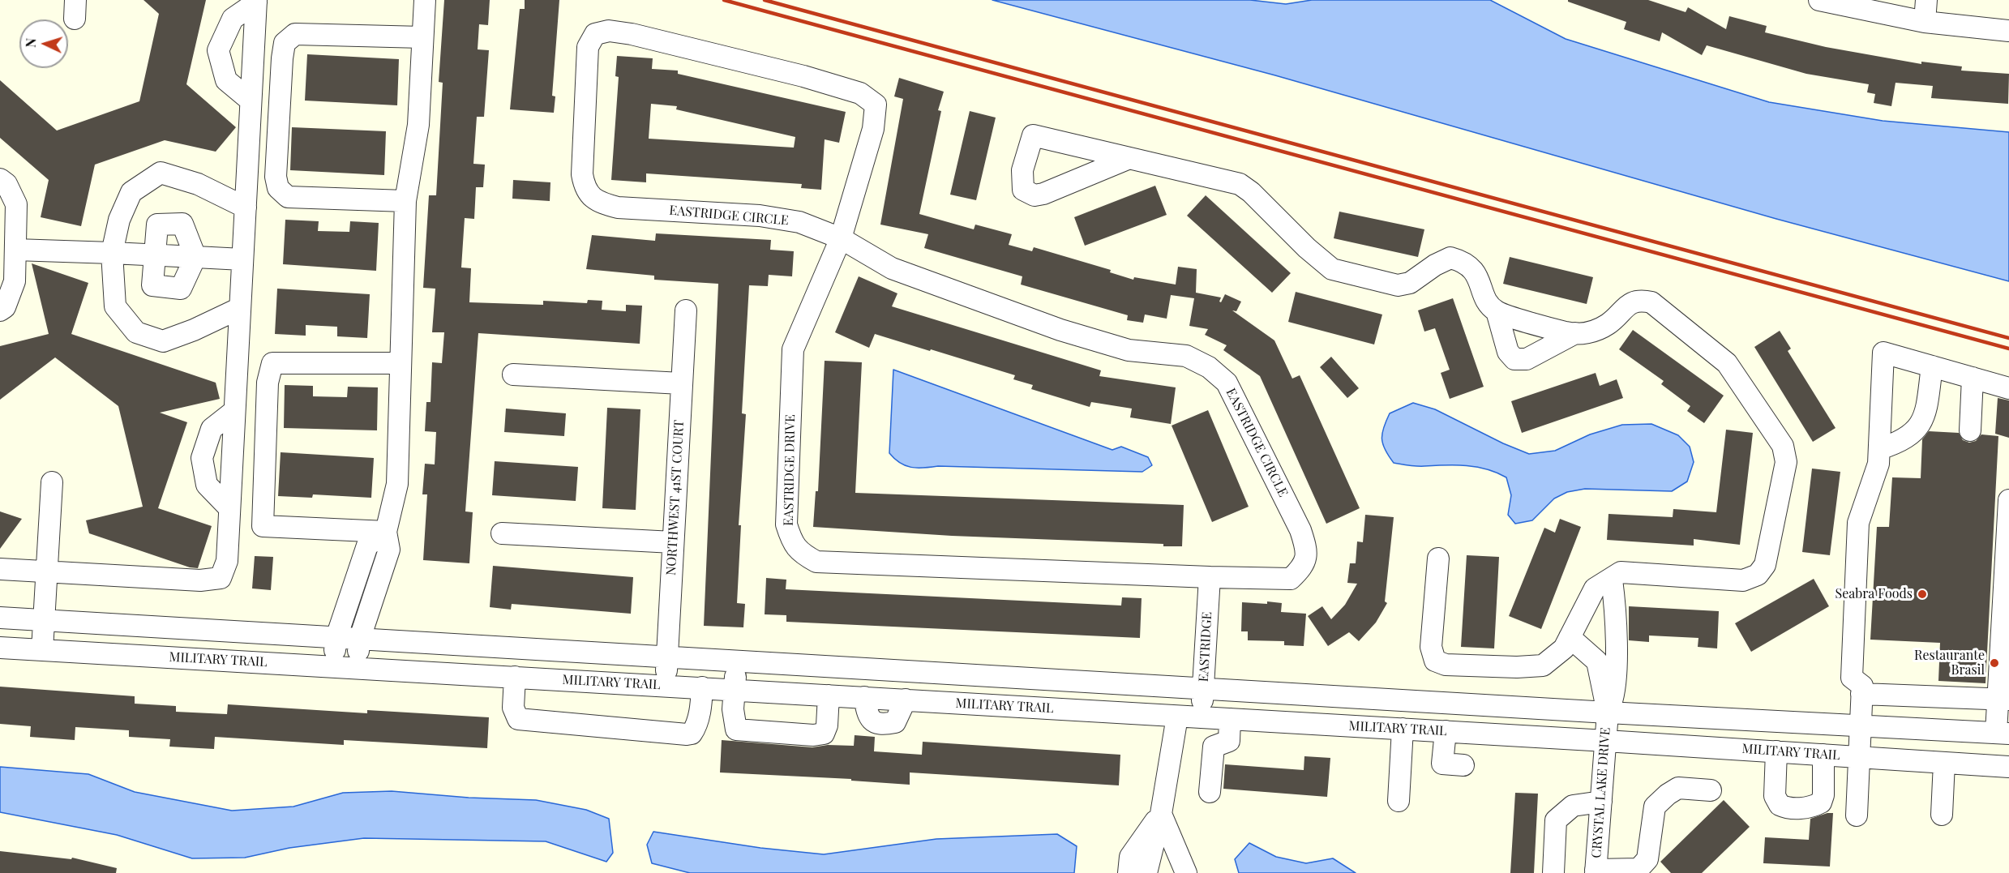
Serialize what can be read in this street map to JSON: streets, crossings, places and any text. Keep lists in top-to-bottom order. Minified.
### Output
{"streets":{"street":["EASTRIDGE CIRCLE","EASTRIDGE DRIVE","NORTHWEST 41ST COURT","EASTRIDGE","MILITARY TRAIL","CRYSTAL LAKE DRIVE"]},"crossings":[["EASTRIDGE CIRCLE","EASTRIDGE DRIVE"],["EASTRIDGE CIRCLE","EASTRIDGE"],["EASTRIDGE DRIVE","EASTRIDGE"],["NORTHWEST 41ST COURT","MILITARY TRAIL"],["EASTRIDGE","MILITARY TRAIL"],["MILITARY TRAIL","CRYSTAL LAKE DRIVE"]],"places":["Seabra Foods","Restaurante Brasil"],"north":"left"}
